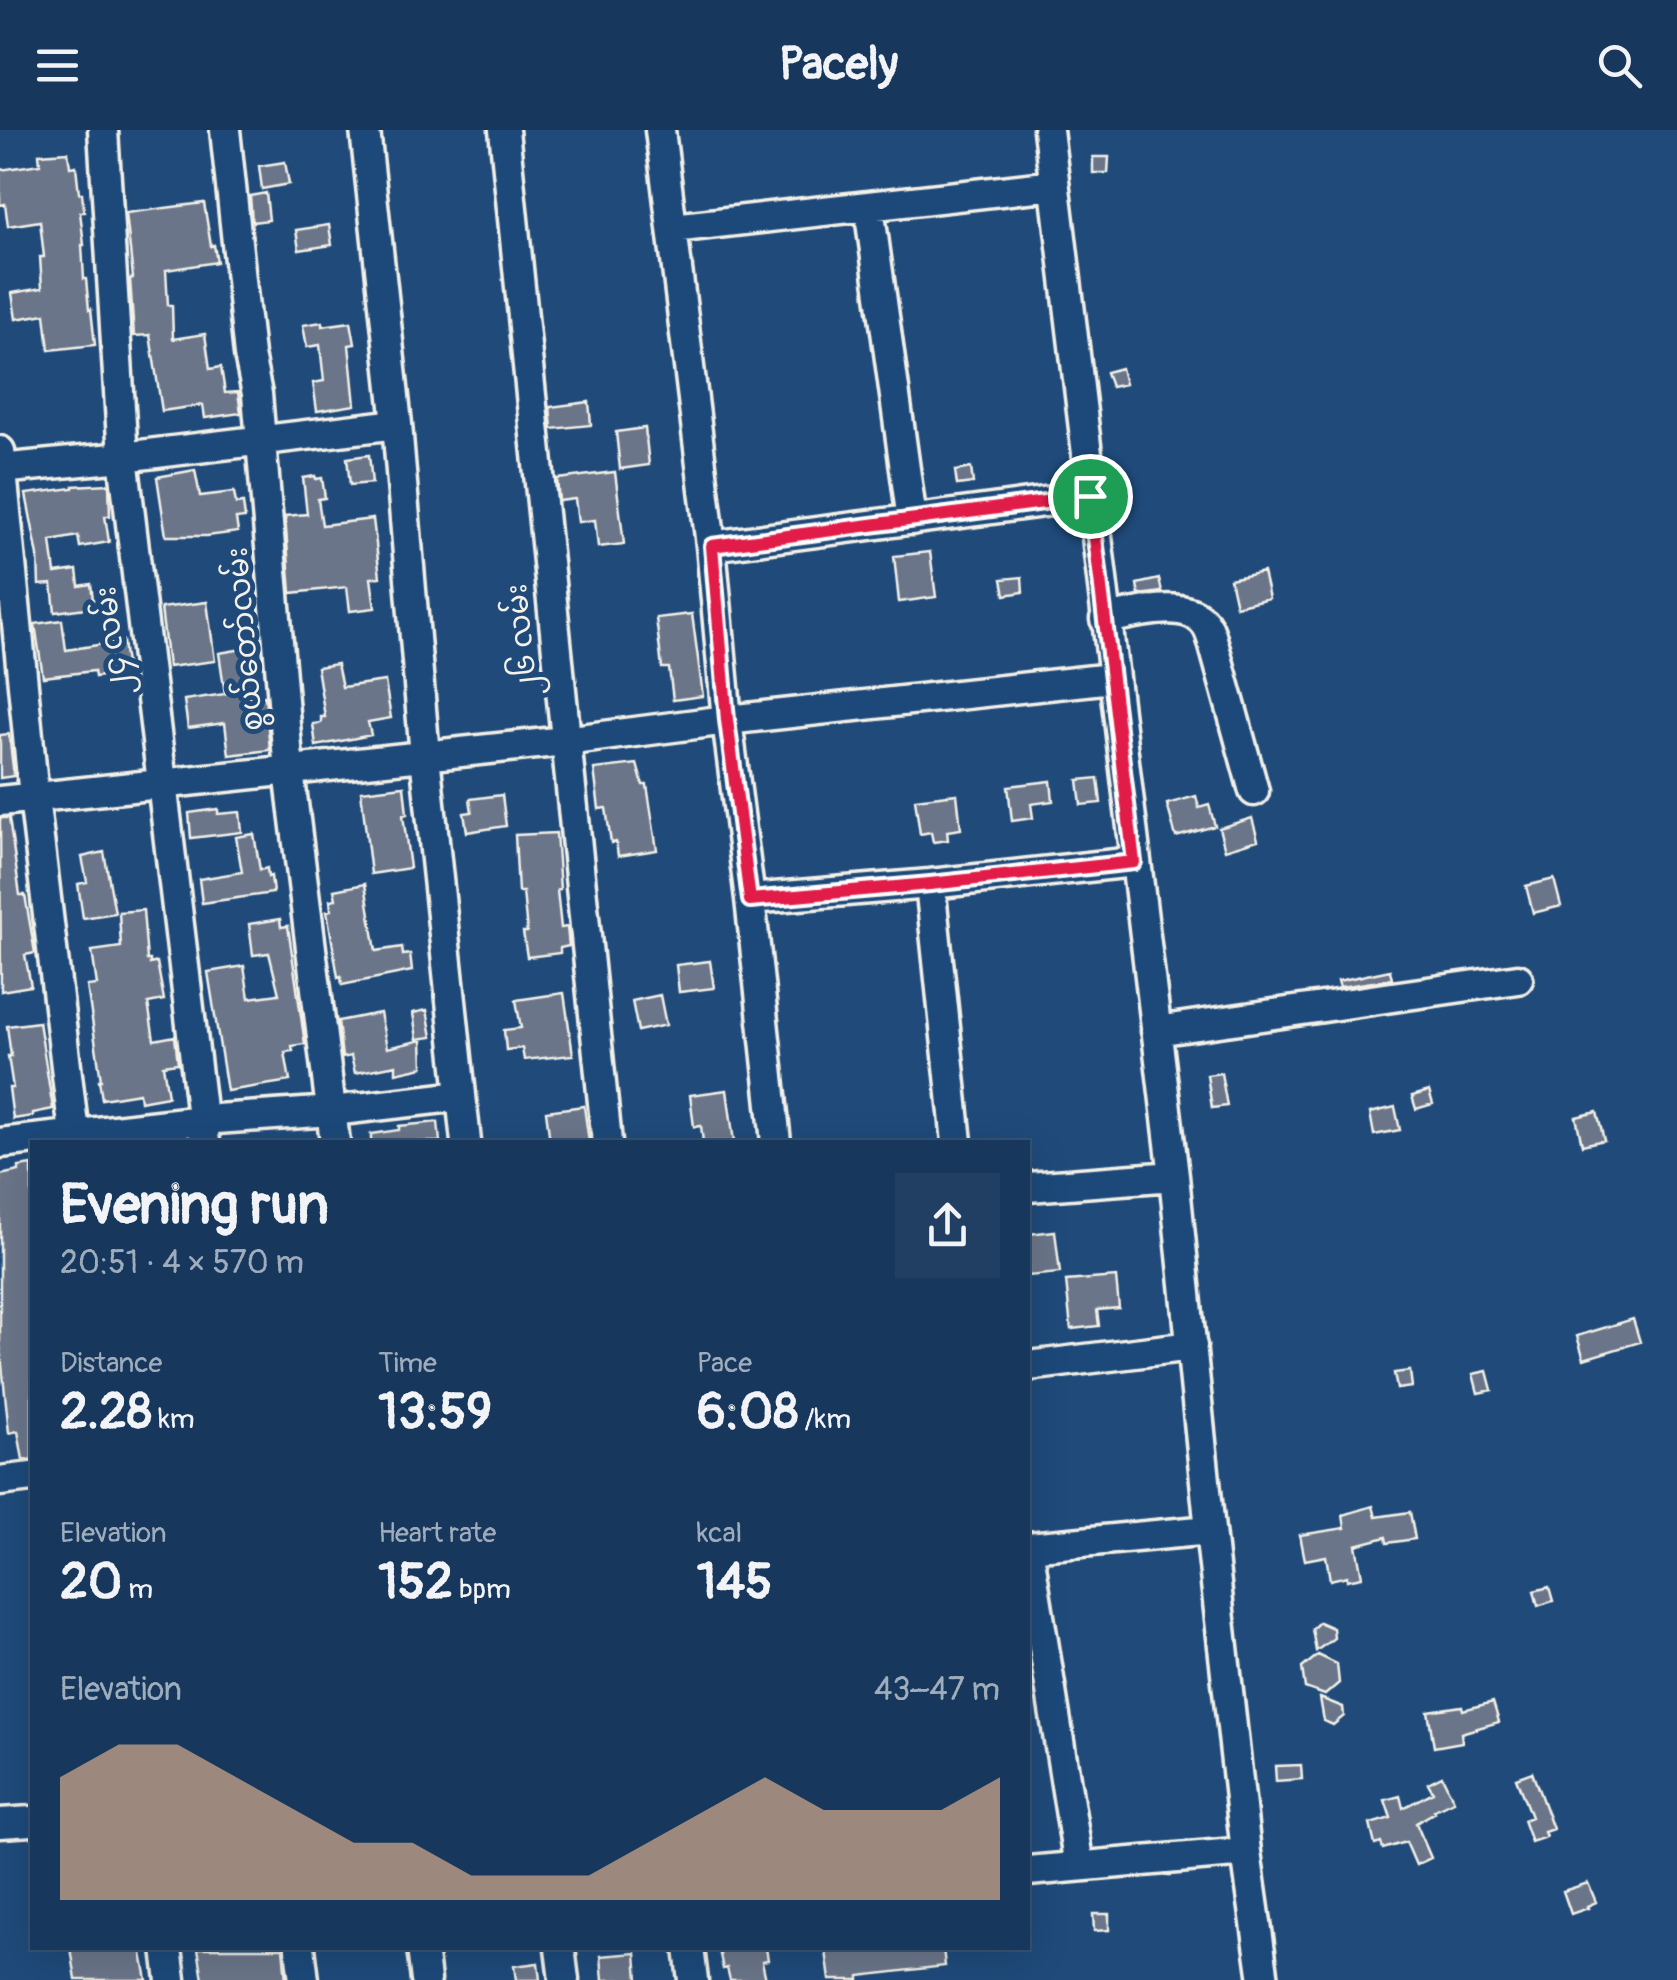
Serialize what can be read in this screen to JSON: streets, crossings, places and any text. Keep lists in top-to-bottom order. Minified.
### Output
{"streets":{"street":["စွယ်တော်လမ်း","၂၆ လမ်း","၂၄ လမ်း"]},"page":{"header":"Pacely","heading":["Evening run","20:51 · 4 × 570 m"],"stats":[["Distance","2.28 km"],["Time","13:59"],["Pace","6:08 /km"],["Elevation","20 m"],["Heart rate","152 bpm"],["kcal","145"]],"chart":["Elevation","43–47 m"]}}
